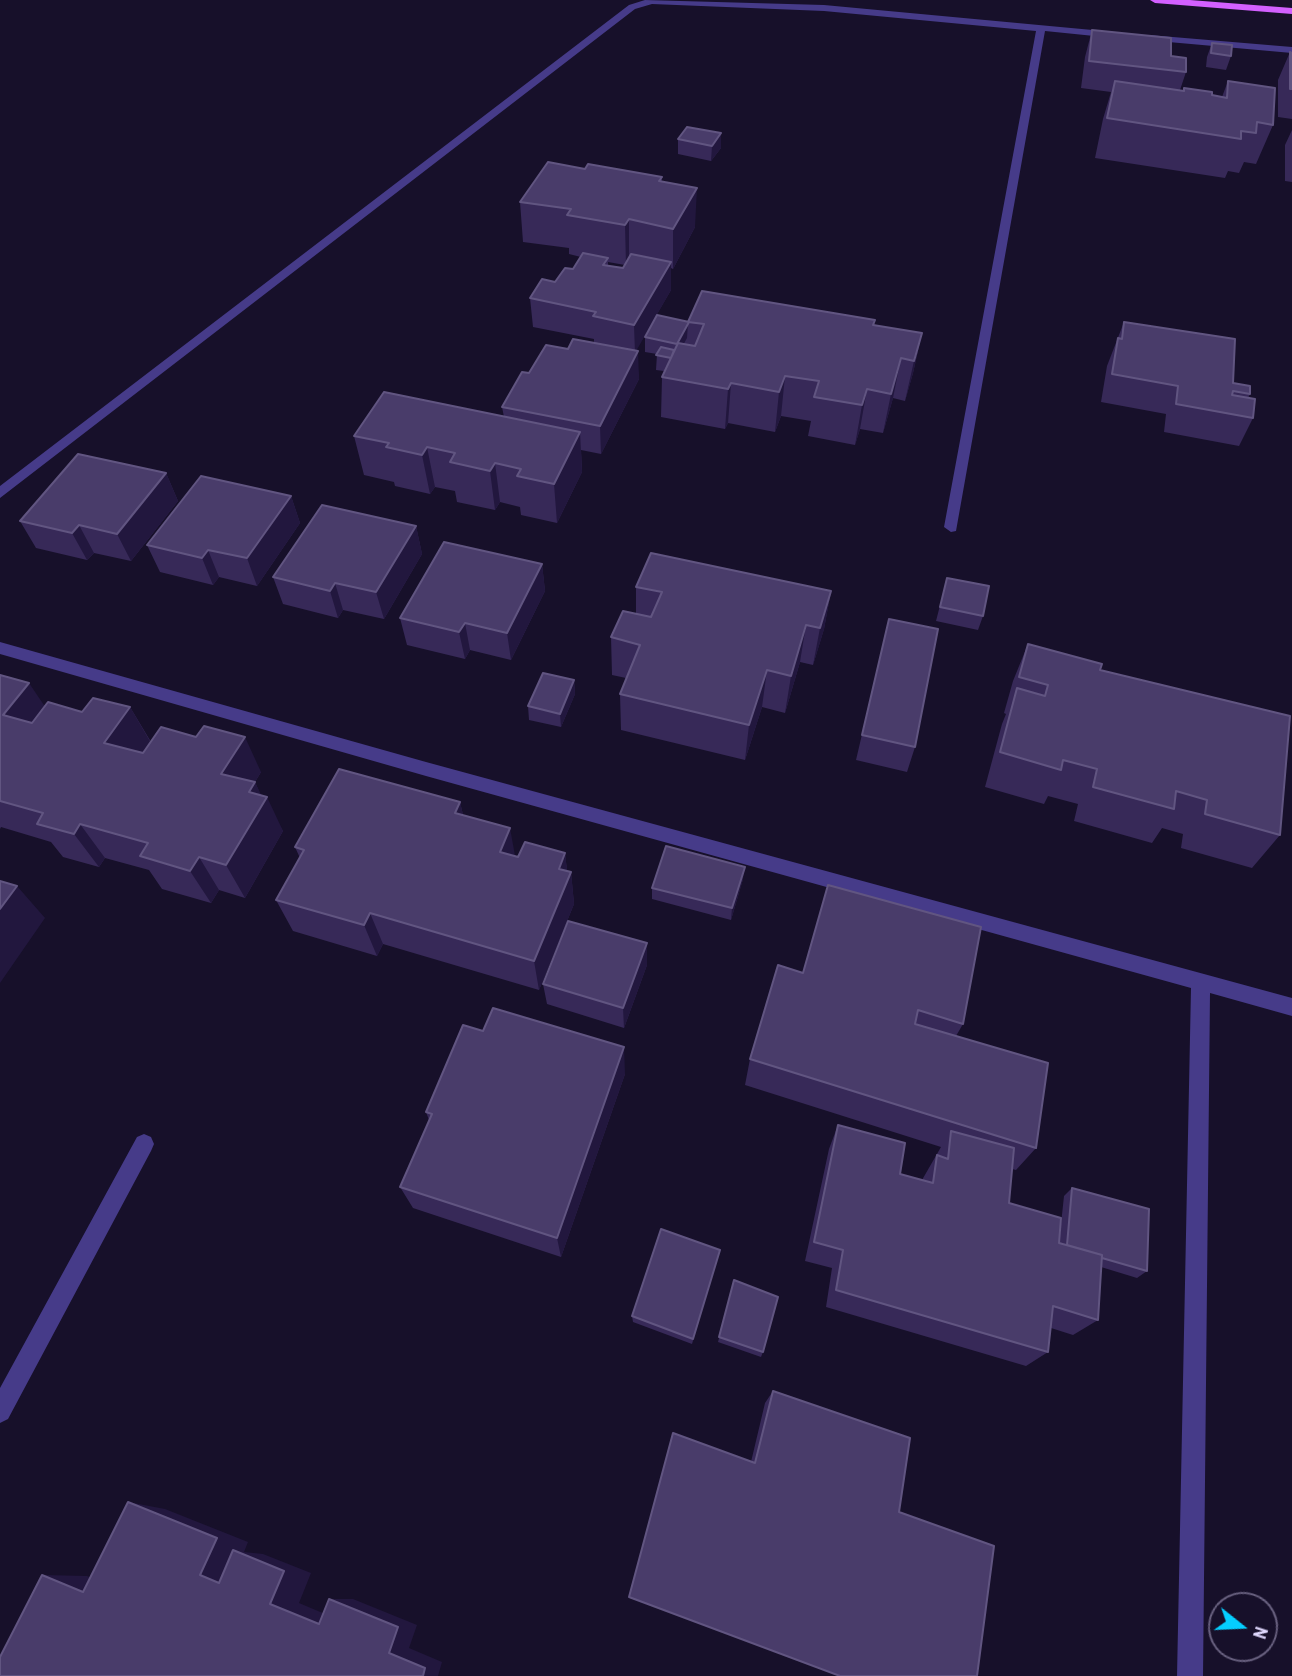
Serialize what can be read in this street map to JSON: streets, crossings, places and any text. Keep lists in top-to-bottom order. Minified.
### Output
{"north":"right"}
